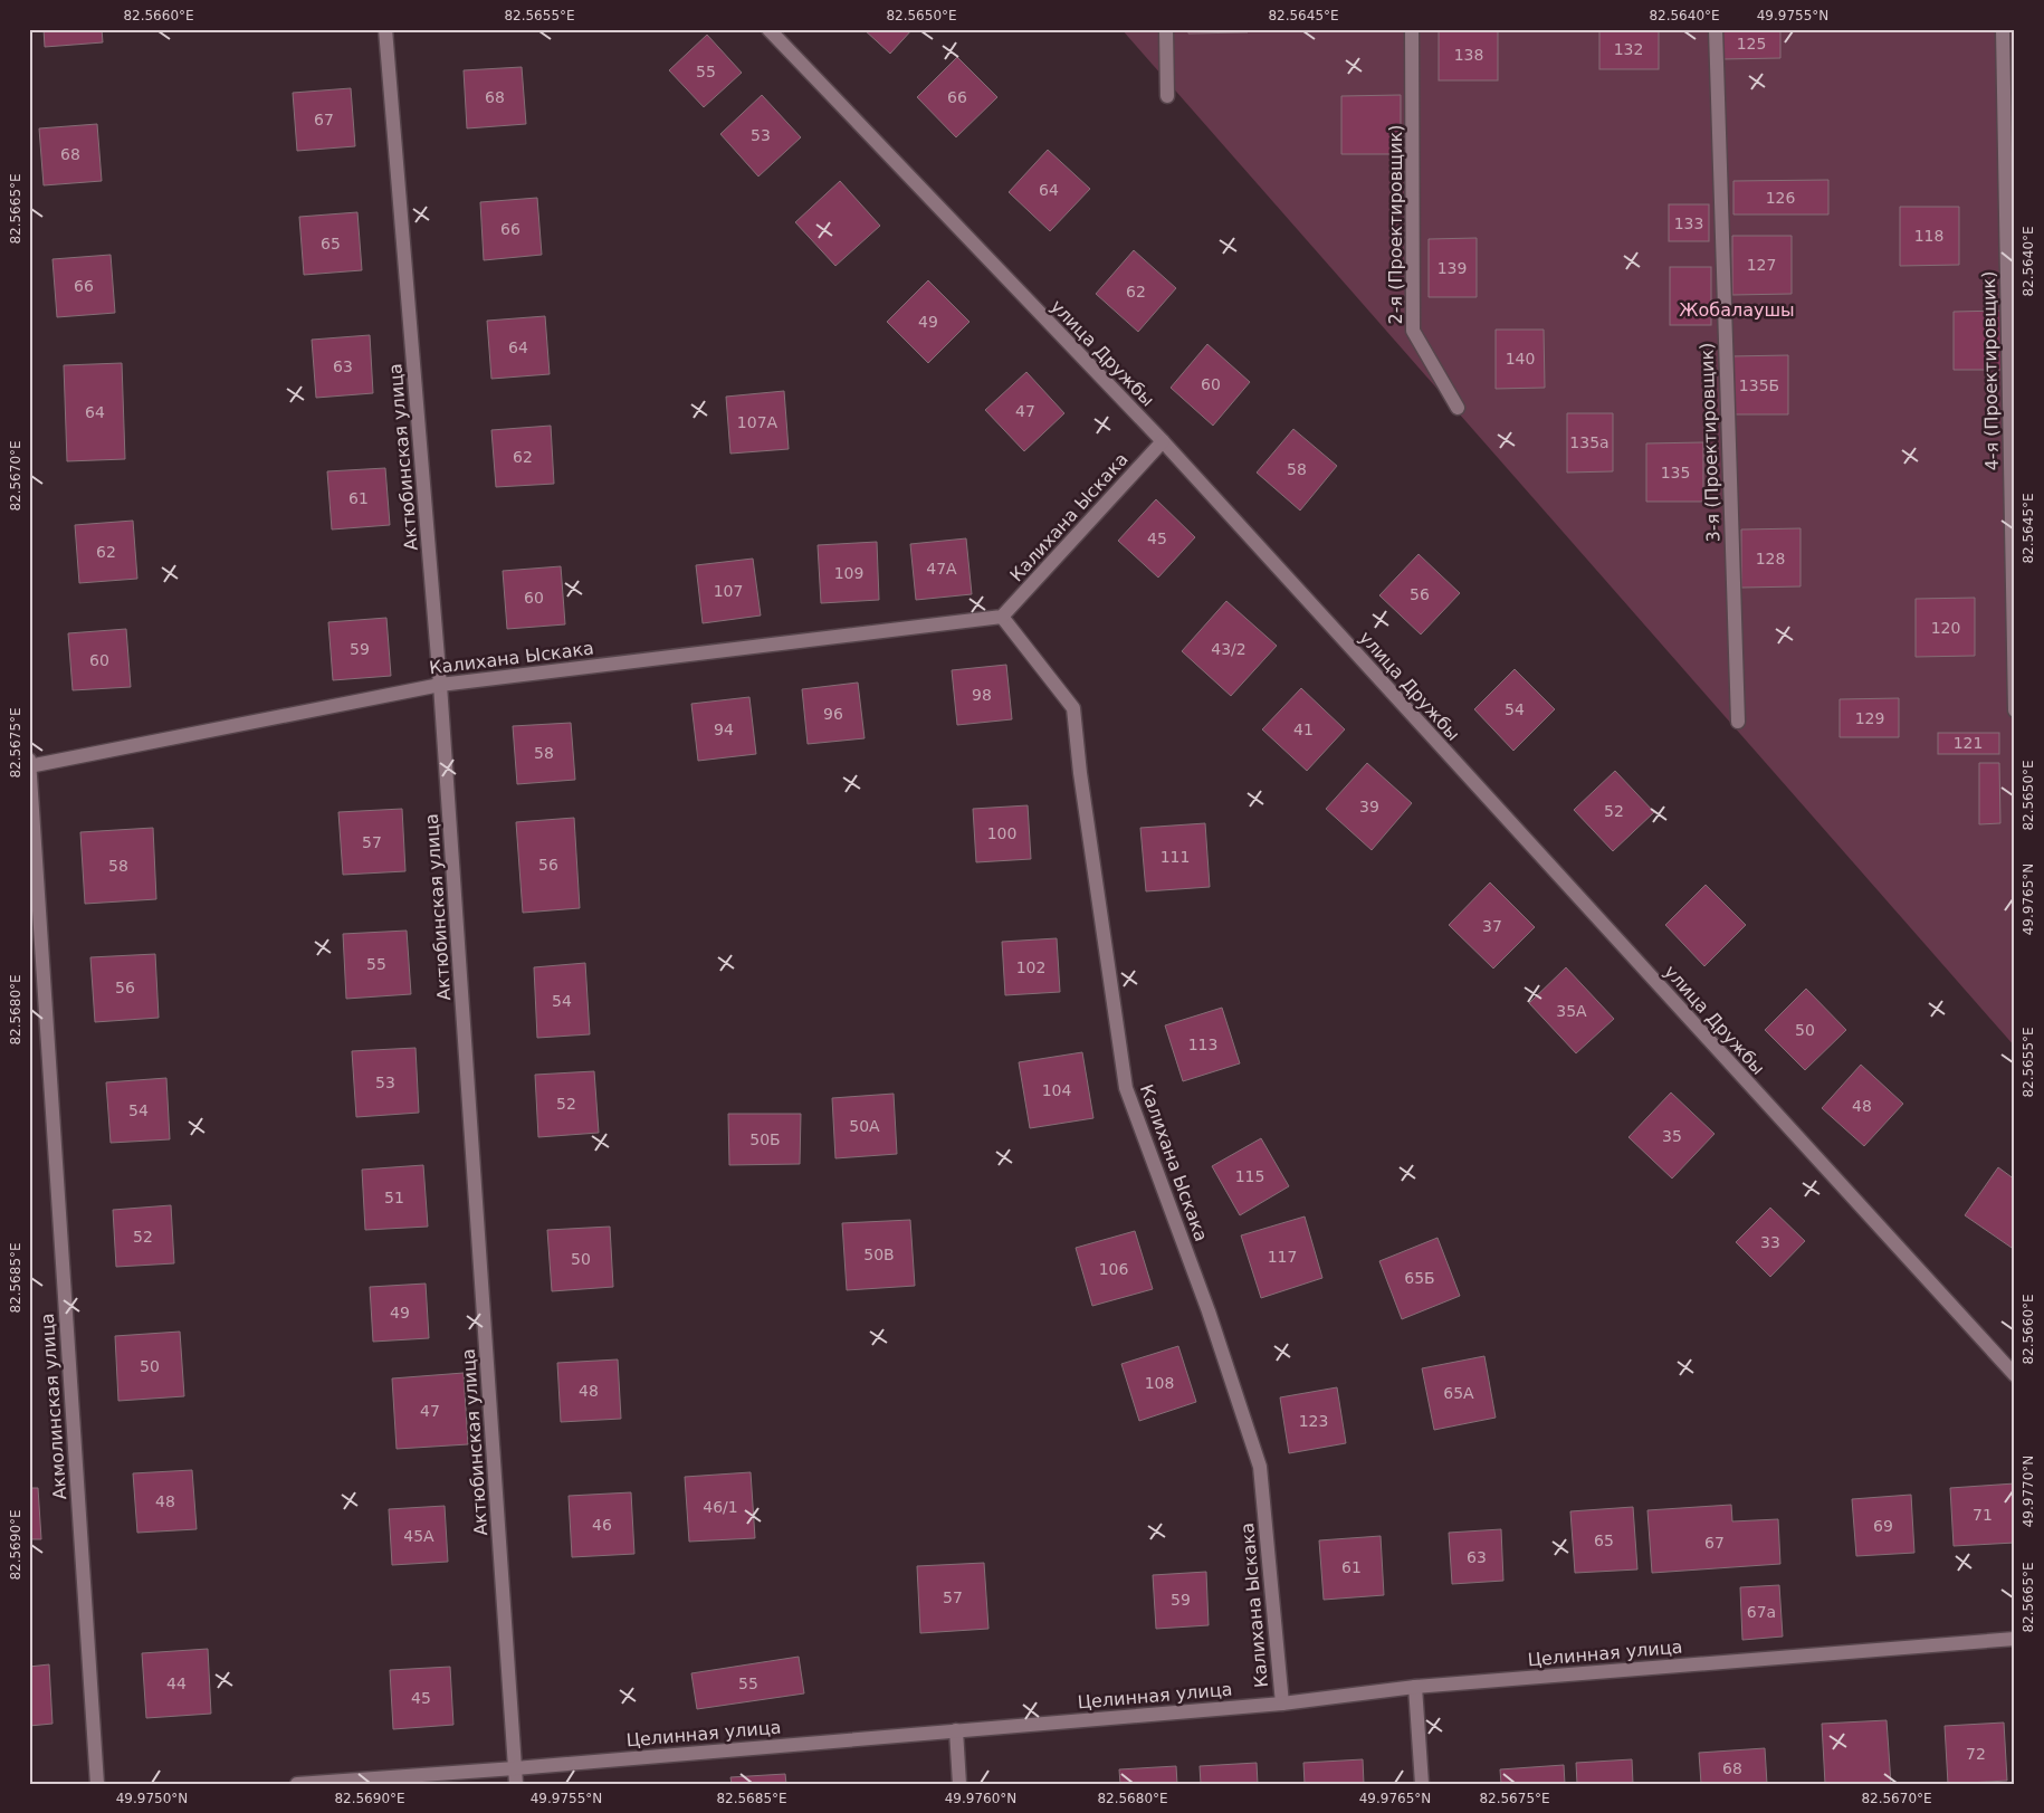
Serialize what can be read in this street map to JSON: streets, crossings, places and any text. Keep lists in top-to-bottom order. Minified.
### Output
{"streets":{"street":["2-я (Проектировщик)","улица Дружбы","4-я (Проектировщик)","3-я (Проектировщик)","Актюбинская улица","Калихана Ыскака","Акмолинская улица","Целинная улица"]},"crossings":[["улица Дружбы","Калихана Ыскака"],["Актюбинская улица","Калихана Ыскака"],["Актюбинская улица","Целинная улица"],["Калихана Ыскака","Акмолинская улица"],["Калихана Ыскака","Целинная улица"]],"parks":["Жобалаушы"],"house_numbers":["125","132","138","55","68","66","67","53","68","64","126","133","66","118","65","127","139","66","62","49","64","140","63","60","135Б","47","64","107А","135а","62","58","135","61","45","62","128","47А","109","107","56","60","120","59","43/2","60","98","54","96","129","94","41","121","58","39","52","100","57","111","56","58","37","55","102","56","54","35А","50","113","53","104","52","48","54","50А","35","50Б","115","51","52","33","50В","117","50","106","65Б","49","50","108","48","65А","47","123","48","46/1","71","46","69","45А","65","67","63","61","57","59","67а","44","55","45","72","68"],"coordinates":["82.5660°E","82.5655°E","82.5650°E","82.5645°E","82.5640°E","49.9755°N","82.5665°E","82.5670°E","82.5675°E","49.9765°N","82.5680°E","82.5685°E","49.9770°N","82.5690°E","49.9750°N","49.9760°N"]}
